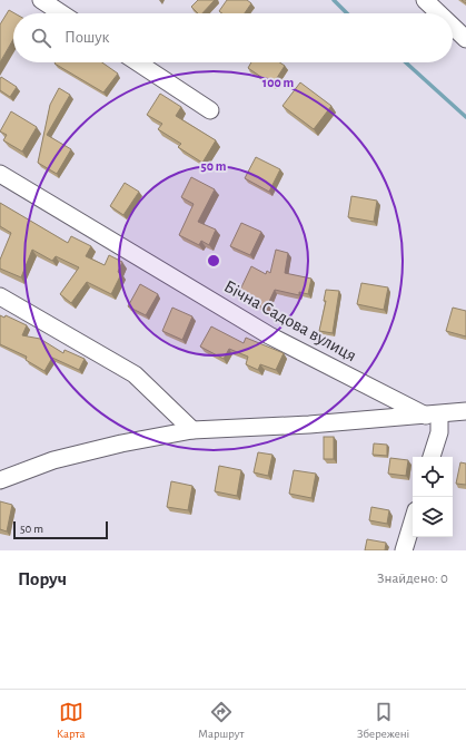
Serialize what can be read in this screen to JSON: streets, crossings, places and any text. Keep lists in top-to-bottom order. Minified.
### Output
{"streets":{"street":["Бічна Садова вулиця"]},"scale_bar":"50 m","page":{"search":"Пошук","scale":"50 m","heading":["Поруч","Знайдено: 0"],"nav":["Карта","Маршрут","Збережені"]},"rings":["100 m","50 m"]}
